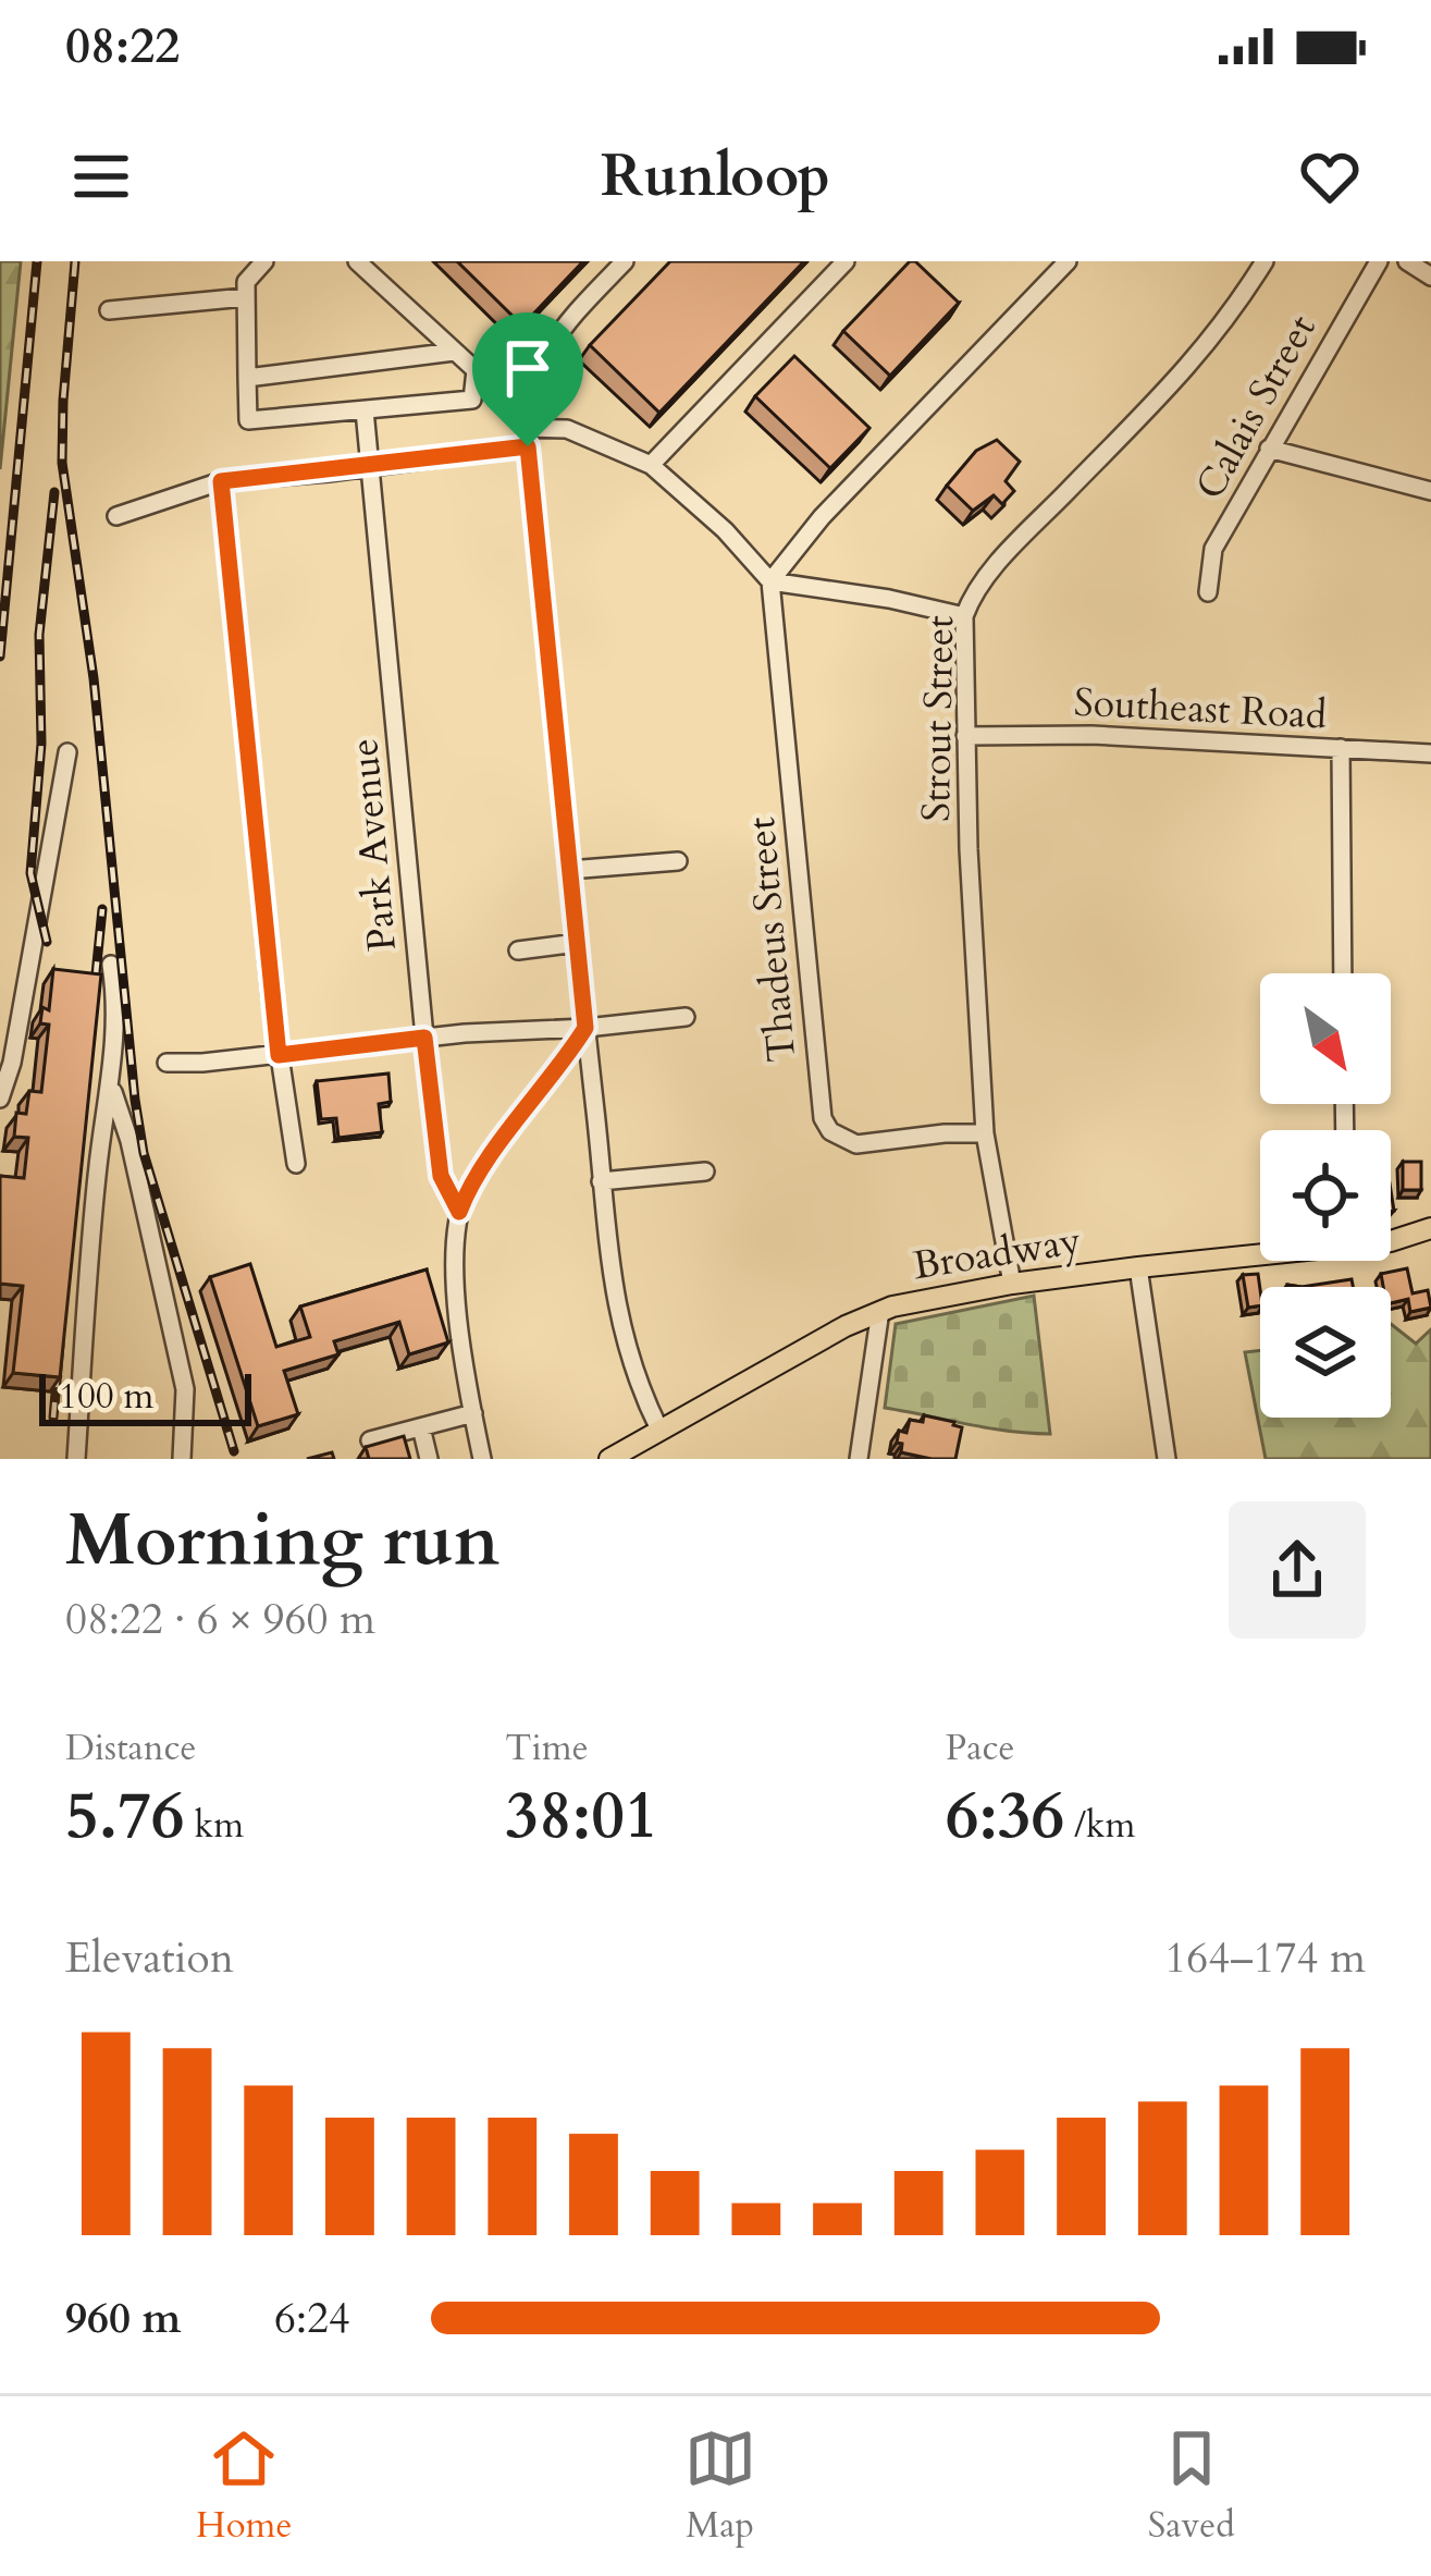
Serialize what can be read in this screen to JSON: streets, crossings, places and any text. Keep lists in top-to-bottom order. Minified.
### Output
{"streets":{"main road":["Broadway"],"street":["Calais Street","Southeast Road","Strout Street","Park Avenue","Thadeus Street"]},"crossings":[["Southeast Road","Strout Street"],["Strout Street","Thadeus Street"],["Strout Street","Broadway"]],"scale_bar":"100 m","north":"bottom right","page":{"status":"08:22","header":"Runloop","scale":"100 m","heading":["Morning run","08:22 · 6 × 960 m"],"stats":[["Distance","5.76 km"],["Time","38:01"],["Pace","6:36 /km"]],"chart":["Elevation","164–174 m"],"list":[{"name":"960 m","note":"6:24"}],"tabs":["Home","Map","Saved"]}}
